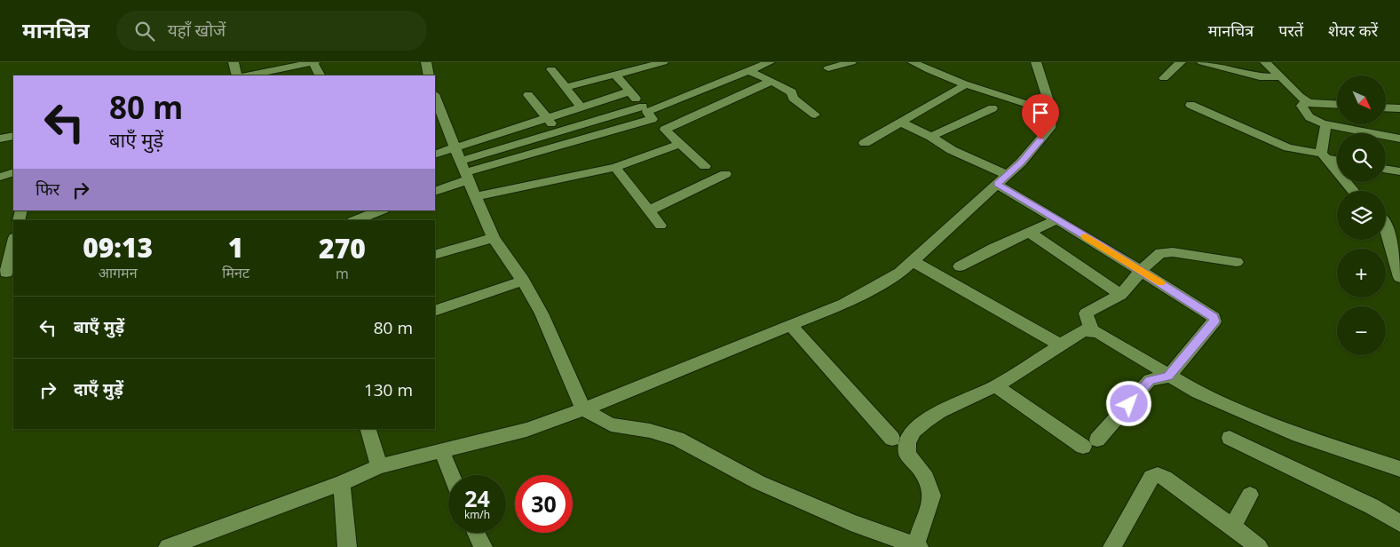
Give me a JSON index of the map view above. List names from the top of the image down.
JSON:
{
  "north": "bottom right",
  "page": {
    "header": "मानचित्र",
    "search": "यहाँ खोजें",
    "nav": ["मानचित्र", "परतें", "शेयर करें"],
    "map_buttons": ["+", "−"],
    "turn": ["80 m", "बाएँ मुड़ें"],
    "then": "फिर",
    "eta": [
      "09:13",
      "आगमन",
      "1",
      "मिनट",
      "270",
      "m"
    ],
    "list": [
      {
        "name": "बाएँ मुड़ें",
        "value": "80 m"
      },
      {
        "name": "दाएँ मुड़ें",
        "value": "130 m"
      }
    ],
    "speed": "24 km/h",
    "limit": "30"
  }
}
